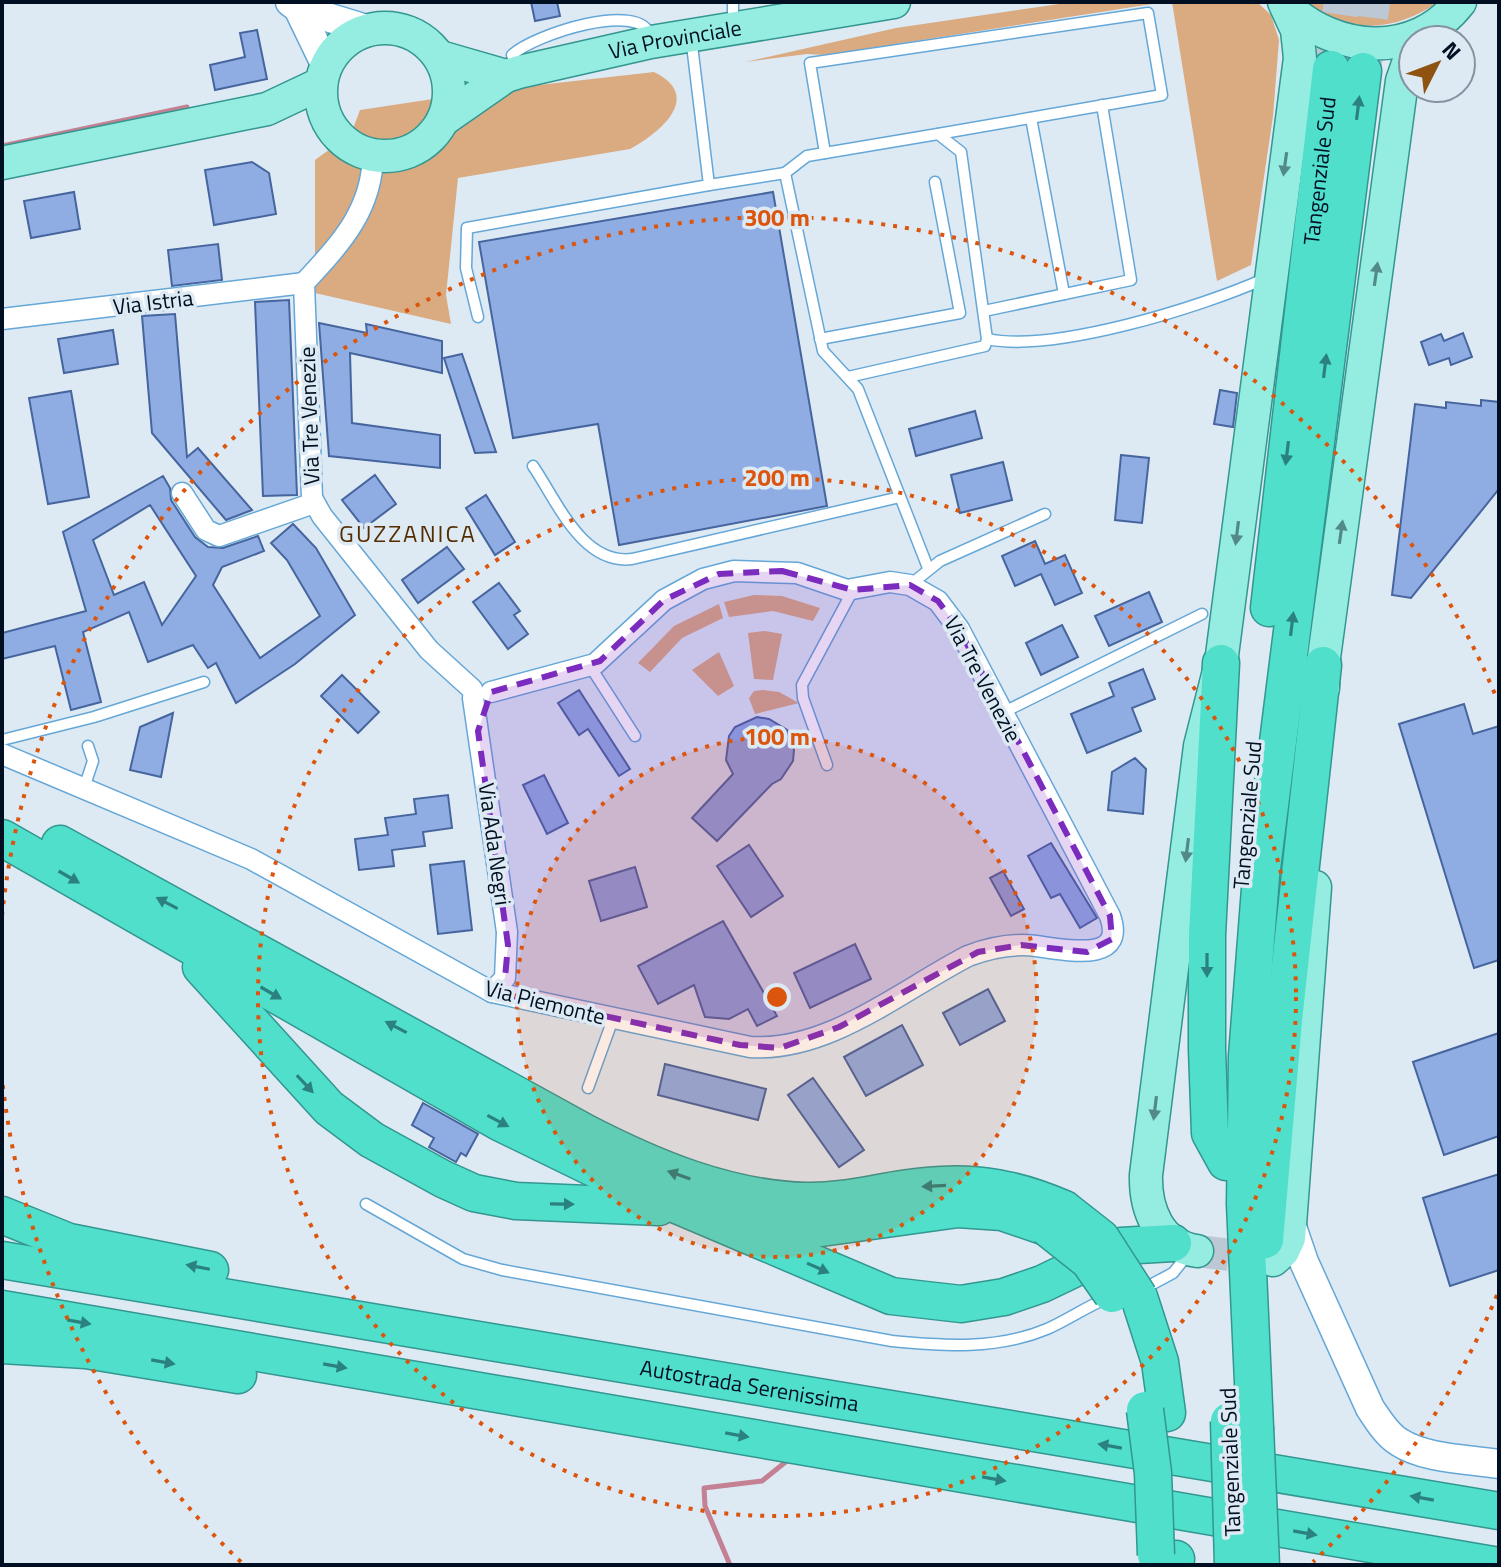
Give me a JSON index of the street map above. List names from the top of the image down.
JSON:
{
  "streets": {
    "highway": ["Tangenziale Sud", "Autostrada Serenissima"],
    "main road": ["Via Provinciale"],
    "street": [
      "Via Istria",
      "Via Tre Venezie",
      "Via Ada Negri",
      "Via Piemonte"
    ]
  },
  "crossings": [
    ["Via Istria", "Via Tre Venezie"],
    ["Via Tre Venezie", "Via Ada Negri"],
    ["Via Tre Venezie", "Via Piemonte"],
    ["Via Ada Negri", "Via Piemonte"]
  ],
  "districts": ["GUZZANICA"],
  "north": "top right",
  "rings": ["300 m", "200 m", "100 m"]
}
